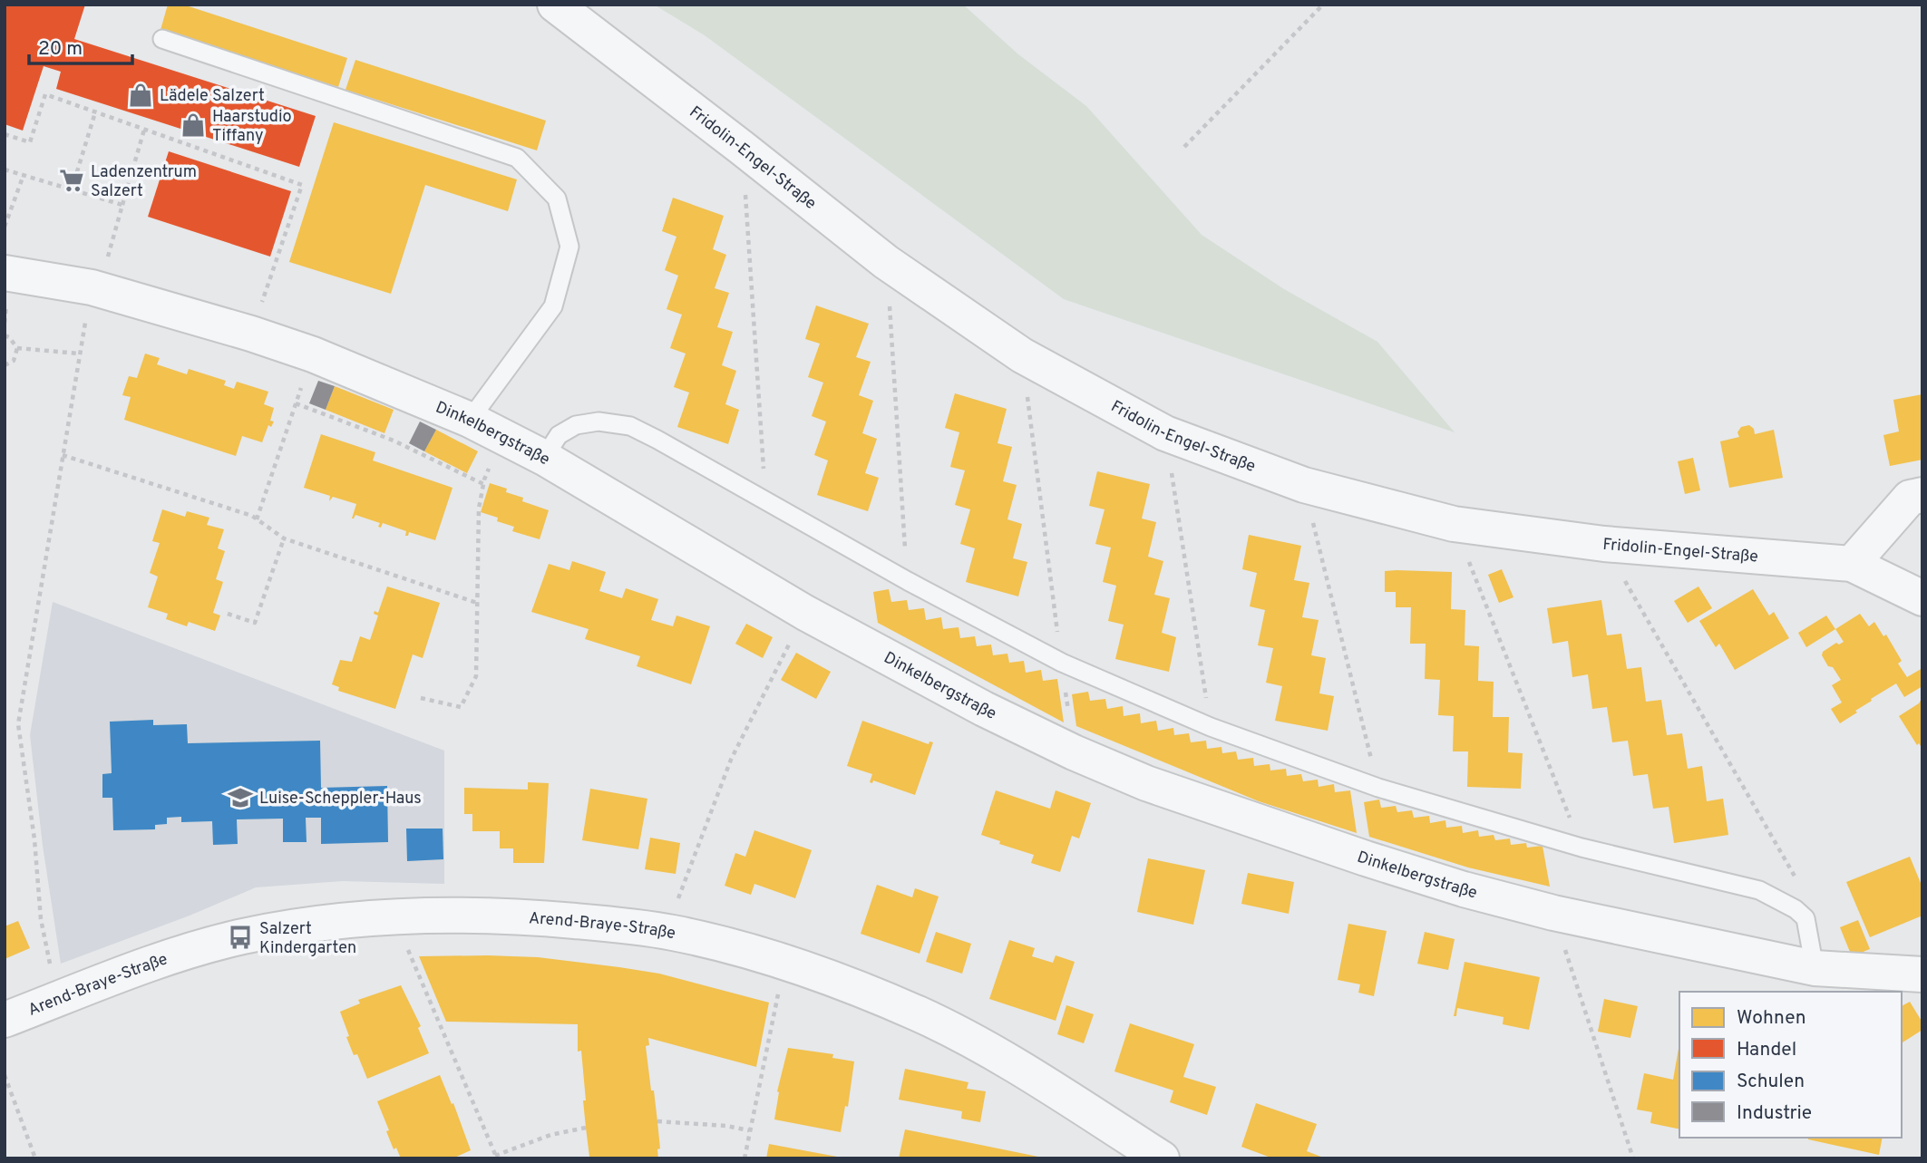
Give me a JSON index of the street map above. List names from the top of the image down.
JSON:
{
  "streets": {
    "street": ["Fridolin-Engel-Straße", "Dinkelbergstraße", "Arend-Braye-Straße"]
  },
  "places": {
    "shop": ["Lädele Salzert", "Haarstudio Tiffany"],
    "supermarket": ["Ladenzentrum Salzert"],
    "school or university": ["Luise‑Scheppler‑Haus"],
    "bus stop": ["Salzert Kindergarten"]
  },
  "legend": [
    "Wohnen",
    "Handel",
    "Schulen",
    "Industrie"
  ],
  "scale_bar": "20 m"
}
